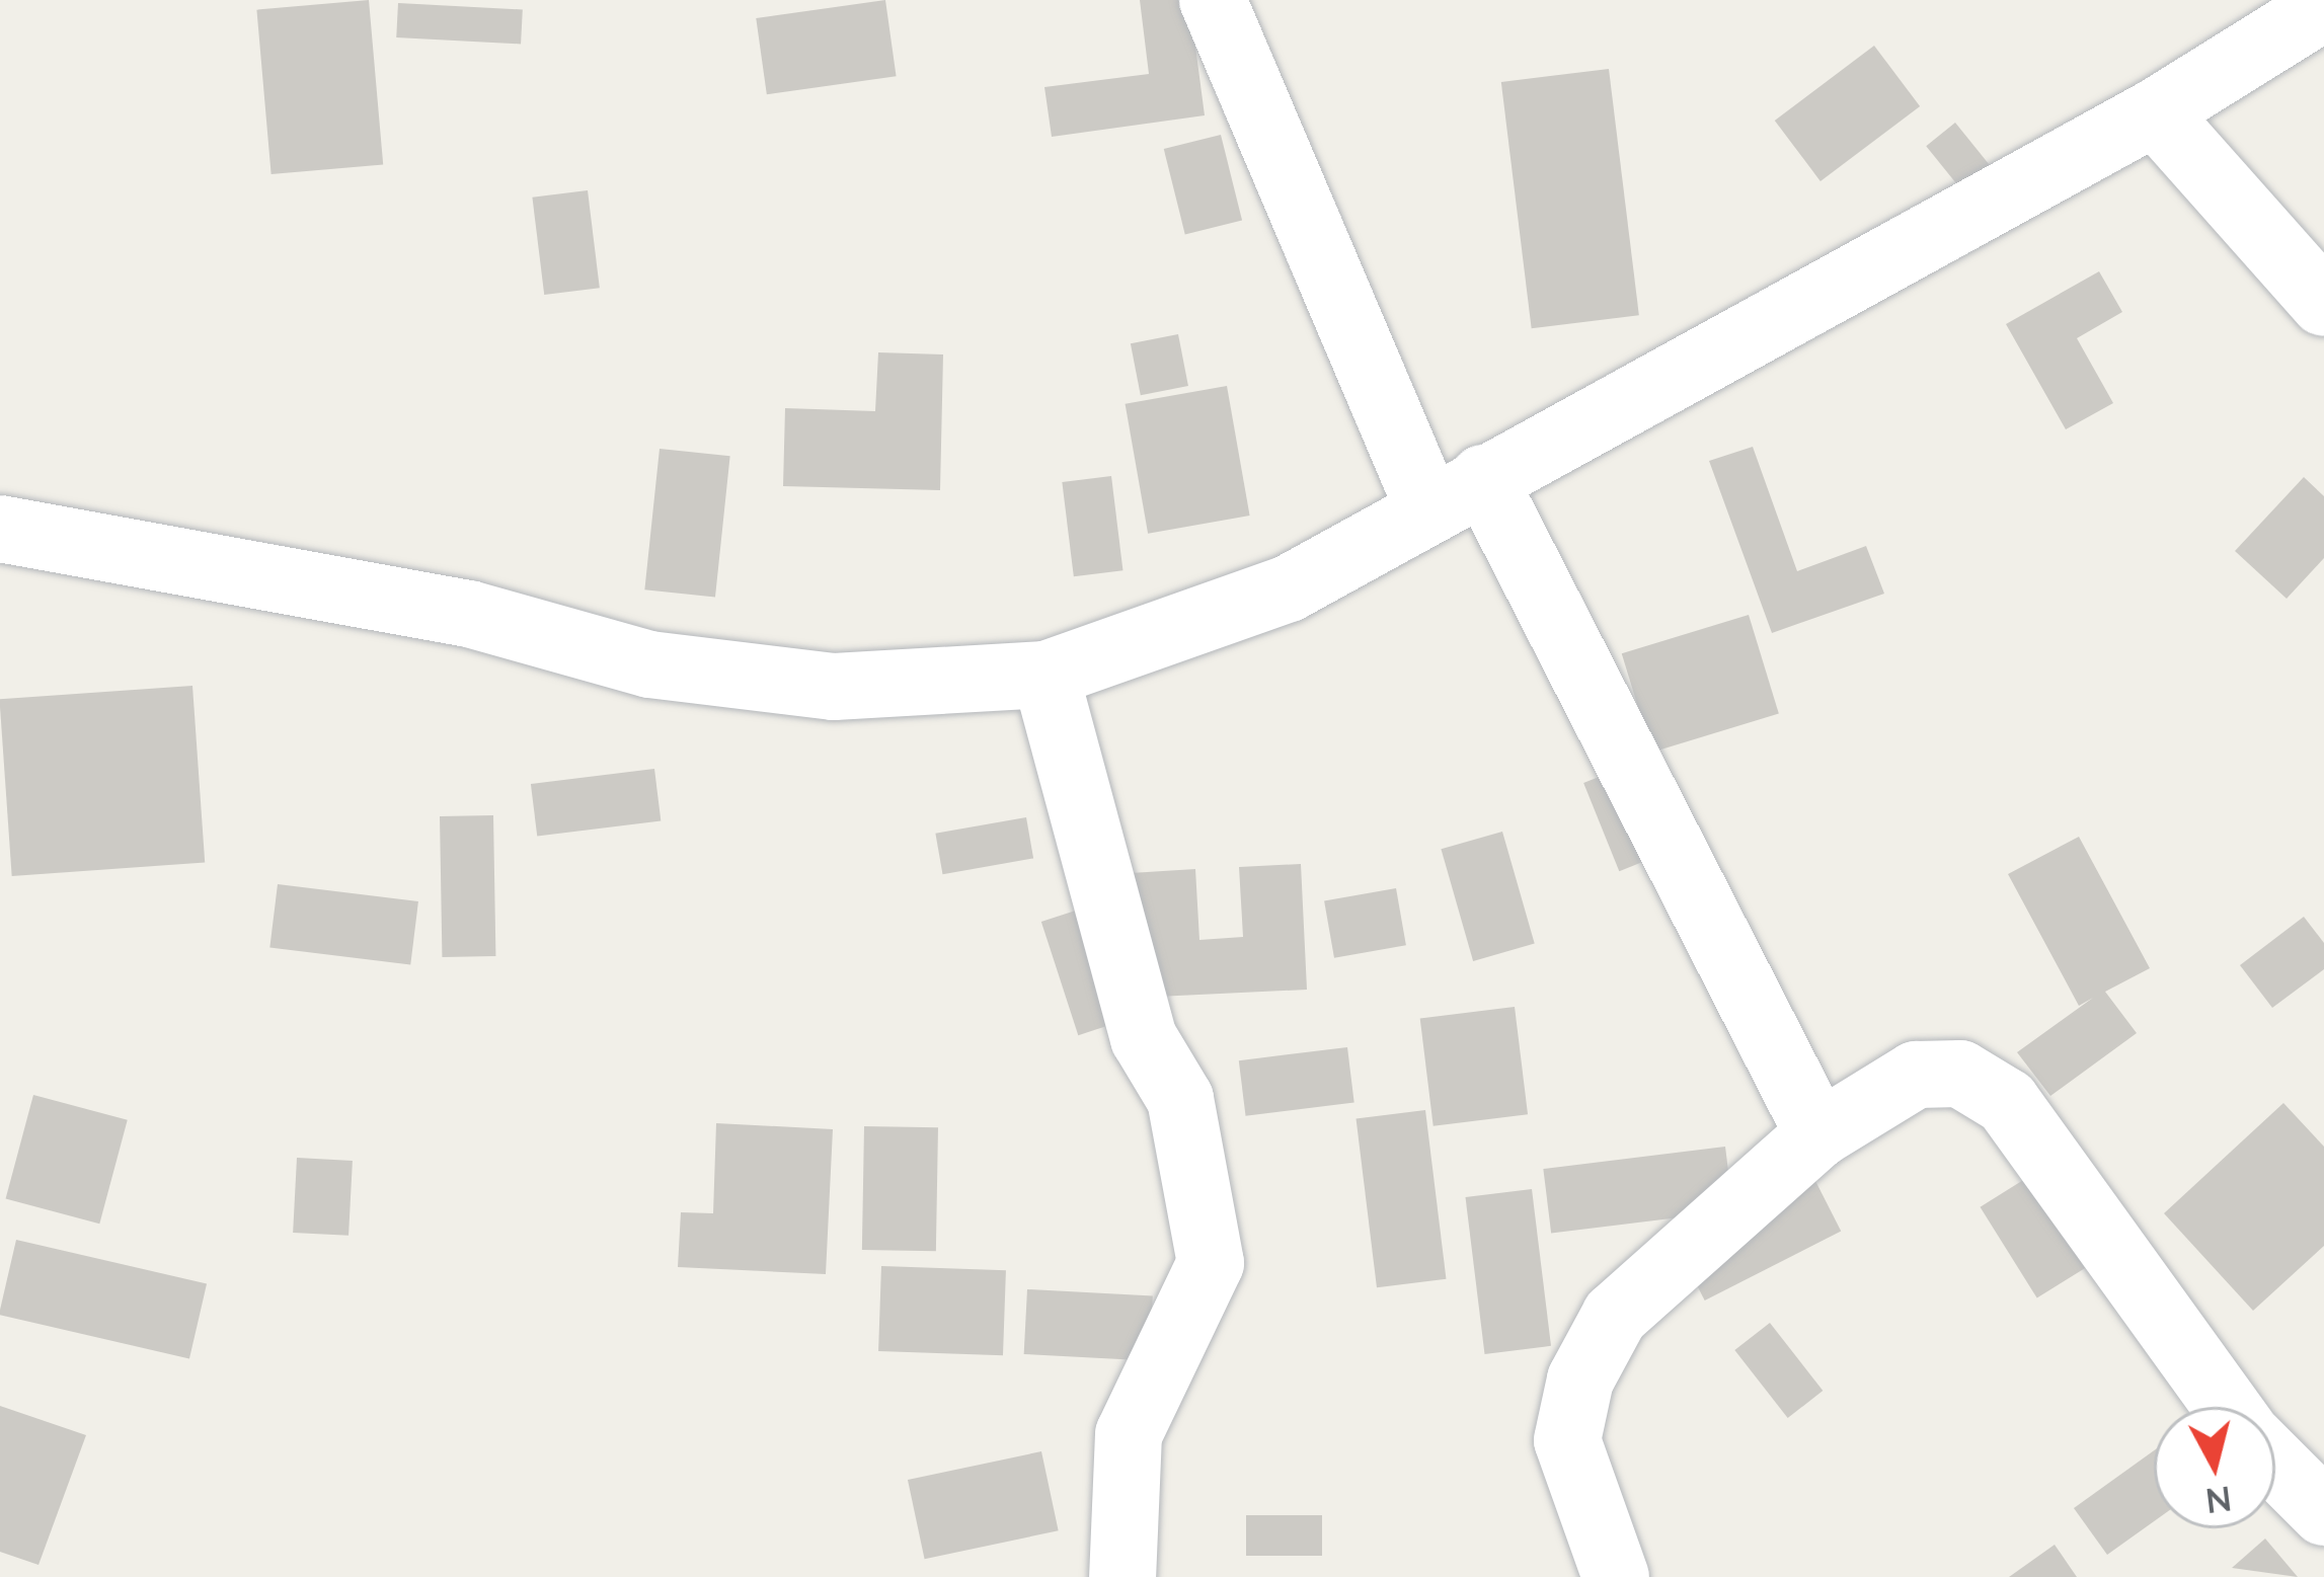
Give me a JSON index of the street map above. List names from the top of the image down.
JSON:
{
  "north": "bottom"
}
